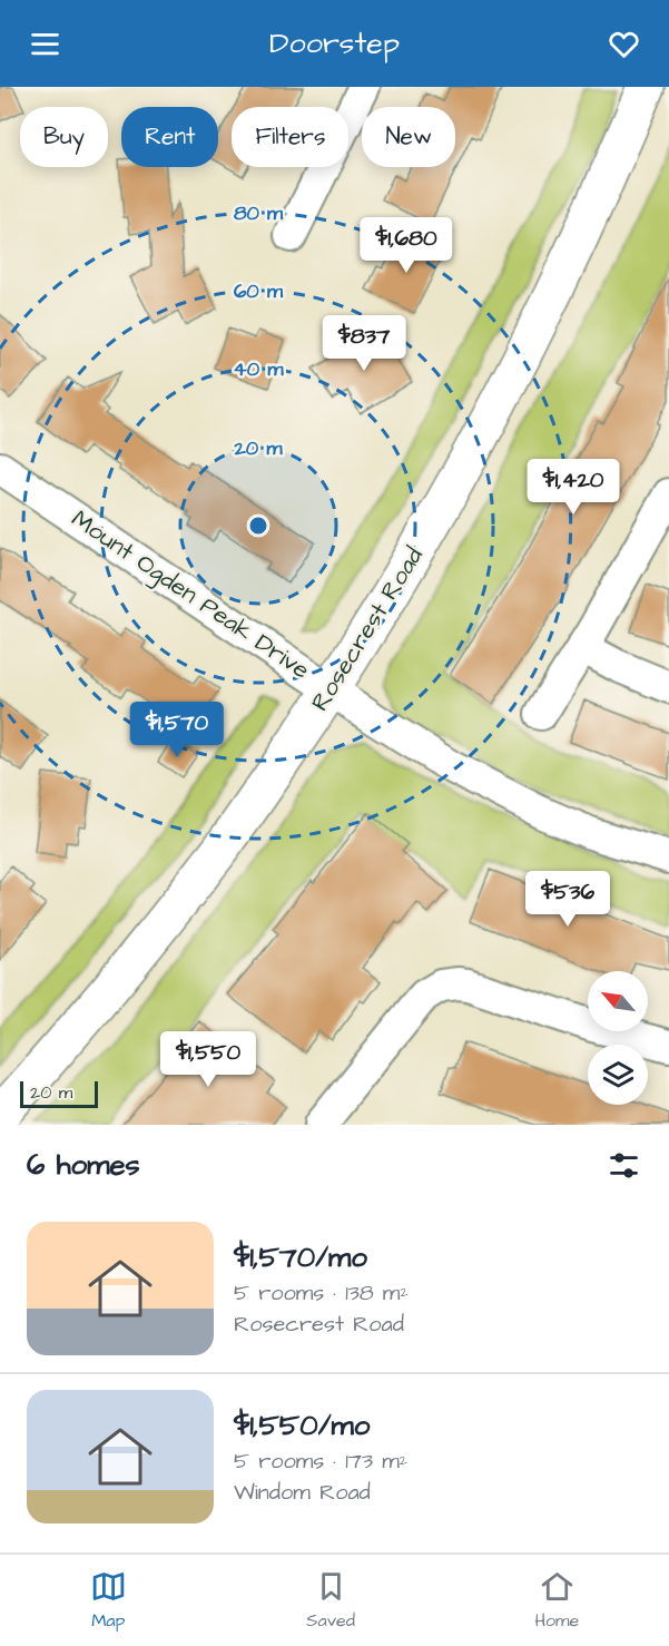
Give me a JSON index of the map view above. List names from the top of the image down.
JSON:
{
  "streets": {
    "main road": ["Rosecrest Road"],
    "street": ["Mount Ogden Peak Drive"]
  },
  "crossings": [
    ["Mount Ogden Peak Drive", "Rosecrest Road"]
  ],
  "scale_bar": "20 m",
  "north": "top left",
  "page": {
    "header": "Doorstep",
    "chip": [
      "Buy",
      "Rent",
      "Filters",
      "New"
    ],
    "price": [
      "$1,680",
      "$837",
      "$1,420",
      "$1,570",
      "$536",
      "$1,550"
    ],
    "scale": "20 m",
    "heading": "6 homes",
    "list": [
      {
        "name": "$1,570/mo",
        "note": "5 rooms · 138 m² · Rosecrest Road"
      },
      {
        "name": "$1,550/mo",
        "note": "5 rooms · 173 m² · Windom Road"
      }
    ],
    "tabs": ["Map", "Saved", "Home"]
  },
  "rings": [
    "80 m",
    "60 m",
    "40 m",
    "20 m"
  ]
}
